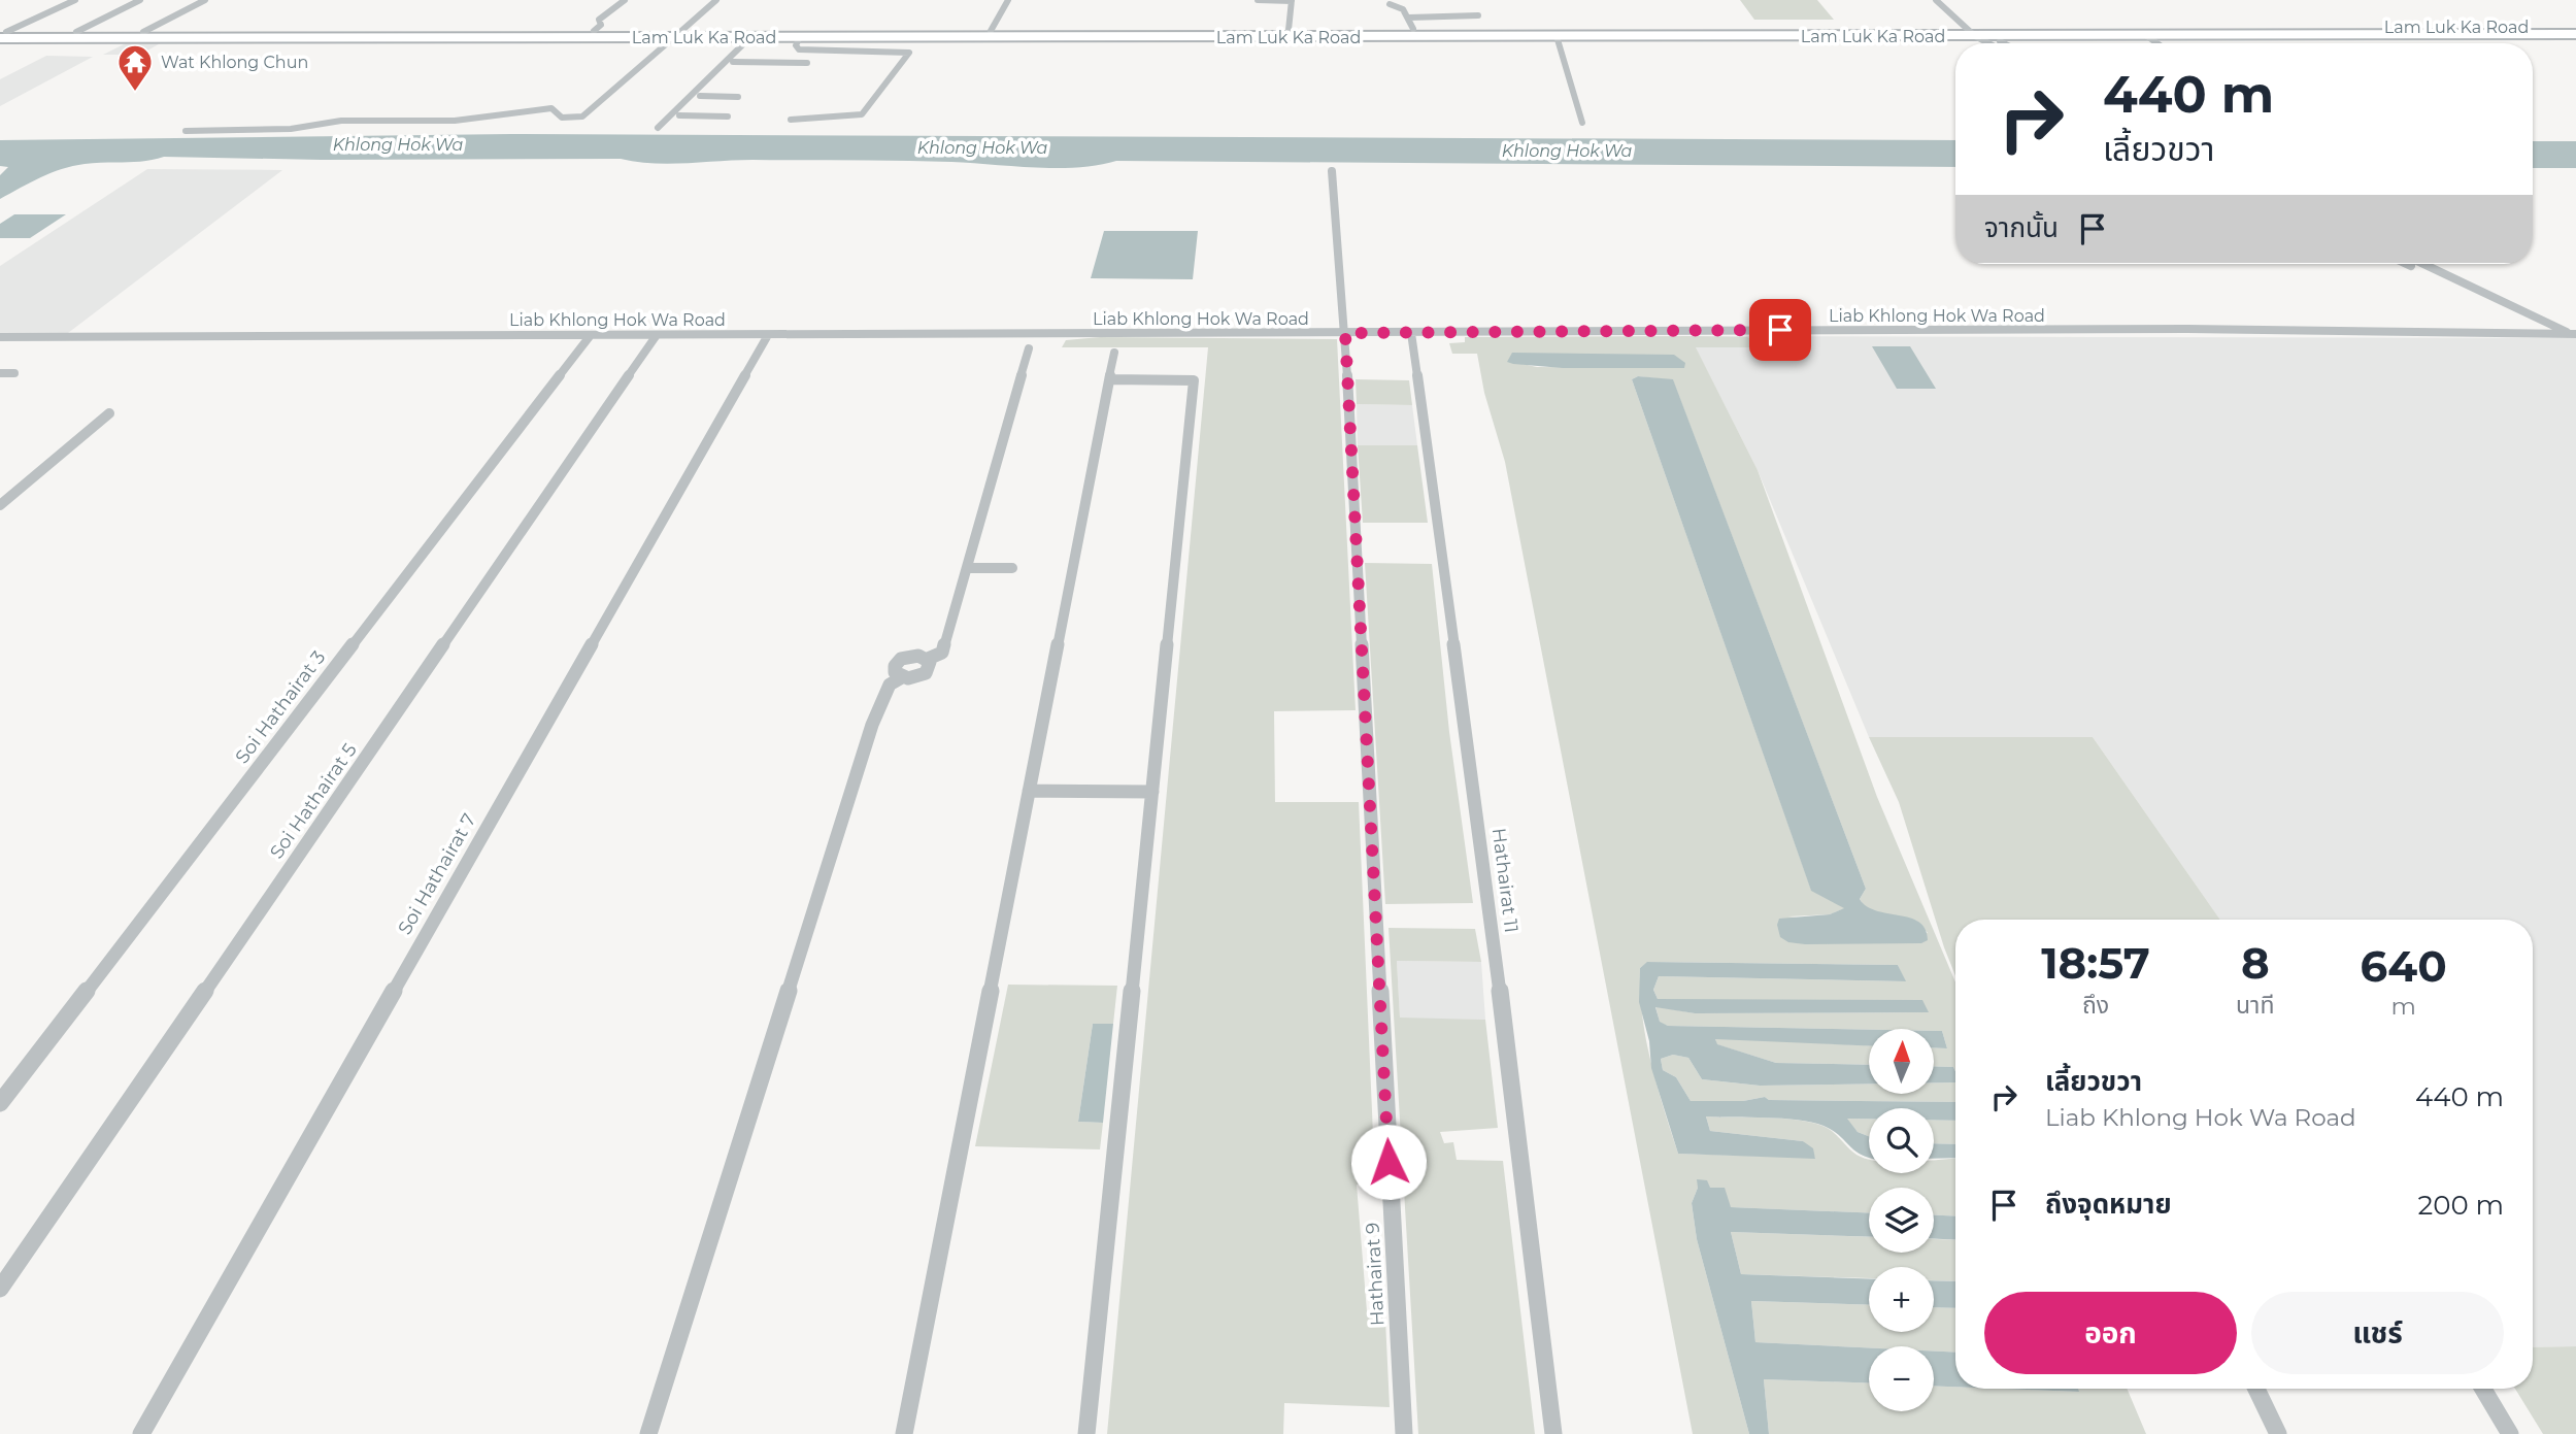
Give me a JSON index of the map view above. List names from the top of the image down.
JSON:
{
  "streets": {
    "main road": ["Lam Luk Ka Road"],
    "street": [
      "Liab Khlong Hok Wa Road",
      "Soi Hathairat 3",
      "Soi Hathairat 5",
      "Soi Hathairat 7",
      "Hathairat 11",
      "Hathairat 9"
    ]
  },
  "crossings": [
    ["Liab Khlong Hok Wa Road", "Soi Hathairat 3"],
    ["Liab Khlong Hok Wa Road", "Soi Hathairat 5"],
    ["Liab Khlong Hok Wa Road", "Soi Hathairat 7"],
    ["Liab Khlong Hok Wa Road", "Hathairat 11"],
    ["Liab Khlong Hok Wa Road", "Hathairat 9"]
  ],
  "water": ["Khlong Hok Wa"],
  "places": {
    "temple": ["Wat Khlong Chun"]
  },
  "north": "top",
  "page": {
    "turn": ["440 m", "เลี้ยวขวา"],
    "then": "จากนั้น",
    "eta": [
      "18:57",
      "ถึง",
      "8",
      "นาที",
      "640",
      "m"
    ],
    "map_buttons": ["+", "−"],
    "list": [
      {
        "name": "เลี้ยวขวา",
        "note": "Liab Khlong Hok Wa Road",
        "value": "440 m"
      },
      {
        "name": "ถึงจุดหมาย",
        "value": "200 m"
      }
    ],
    "buttons": ["ออก", "แชร์"]
  }
}
